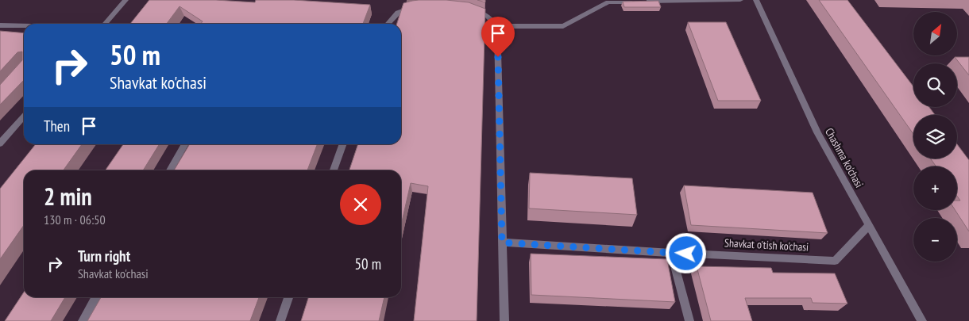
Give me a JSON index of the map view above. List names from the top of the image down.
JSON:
{
  "streets": {
    "street": ["Chashma ko'chasi", "Shavkat o'tish ko'chasi"]
  },
  "crossings": [
    ["Chashma ko'chasi", "Shavkat o'tish ko'chasi"]
  ],
  "north": "top right",
  "page": {
    "map_buttons": ["+", "−"],
    "turn": ["50 m", "Shavkat ko'chasi"],
    "then": "Then",
    "heading": ["2 min", "130 m · 06:50"],
    "list": [
      {
        "name": "Turn right",
        "note": "Shavkat ko'chasi",
        "value": "50 m"
      }
    ]
  }
}
